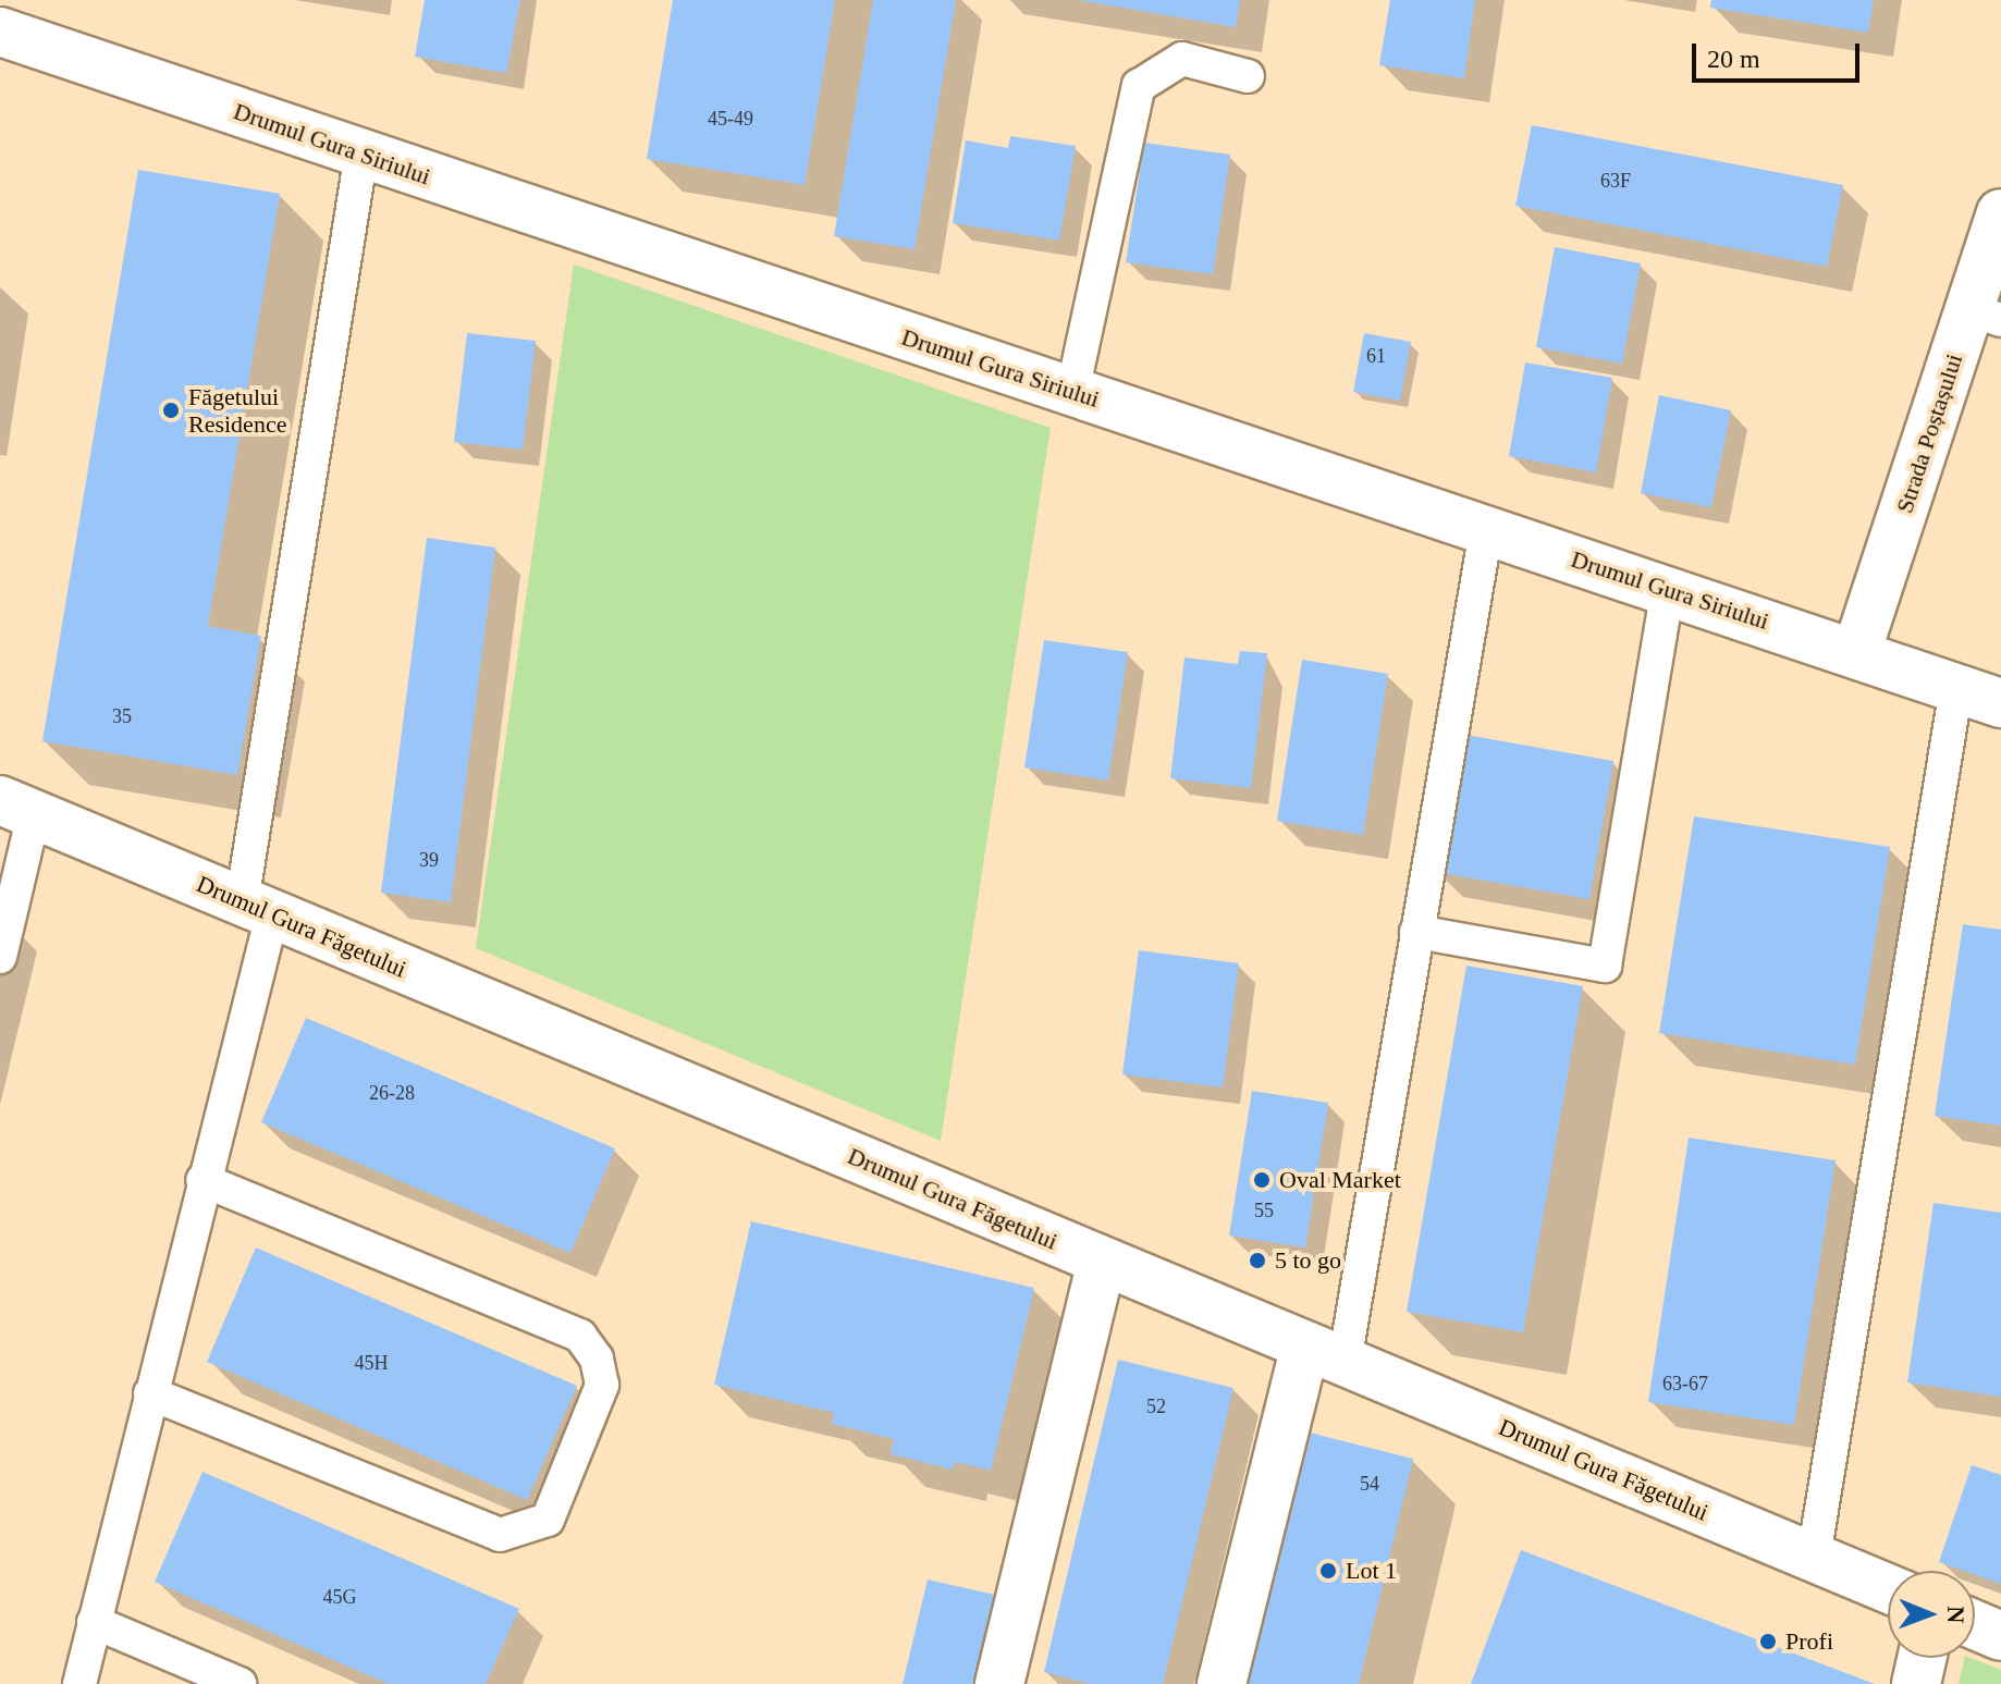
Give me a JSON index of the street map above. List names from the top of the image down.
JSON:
{
  "streets": {
    "street": ["Drumul Gura Siriului", "Strada Poștașului", "Drumul Gura Făgetului"]
  },
  "crossings": [
    ["Drumul Gura Siriului", "Strada Poștașului"]
  ],
  "places": [
    "Făgetului Residence",
    "Oval Market",
    "5 to go",
    "Lot 1",
    "Profi"
  ],
  "house_numbers": [
    "45-49",
    "63F",
    "61",
    "35",
    "39",
    "26-28",
    "55",
    "45H",
    "63-67",
    "52",
    "54",
    "45G"
  ],
  "scale_bar": "20 m",
  "north": "right"
}
